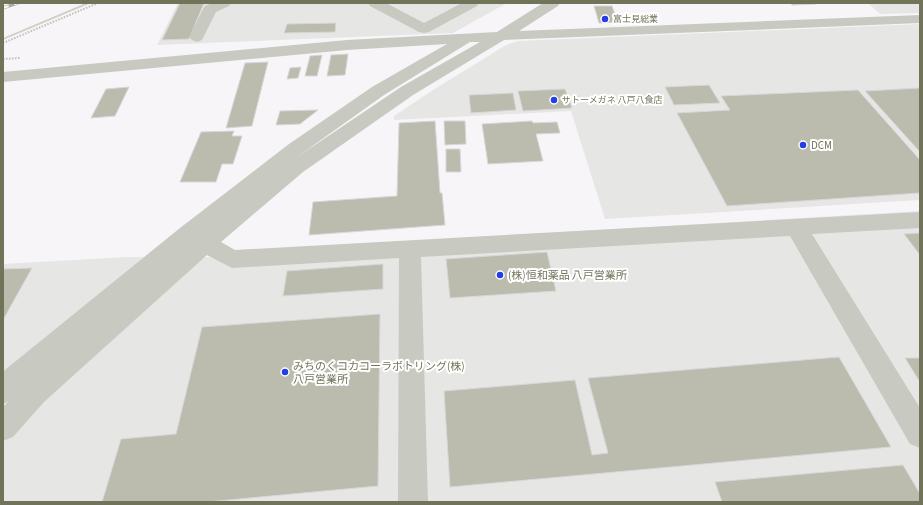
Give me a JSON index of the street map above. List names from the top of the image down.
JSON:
{
  "places": [
    "富士見総業",
    "サトーメガネ 八戸八食店",
    "DCM",
    "(株)恒和薬品 八戸営業所",
    "みちのくコカコーラボトリング(株) 八戸営業所"
  ]
}
